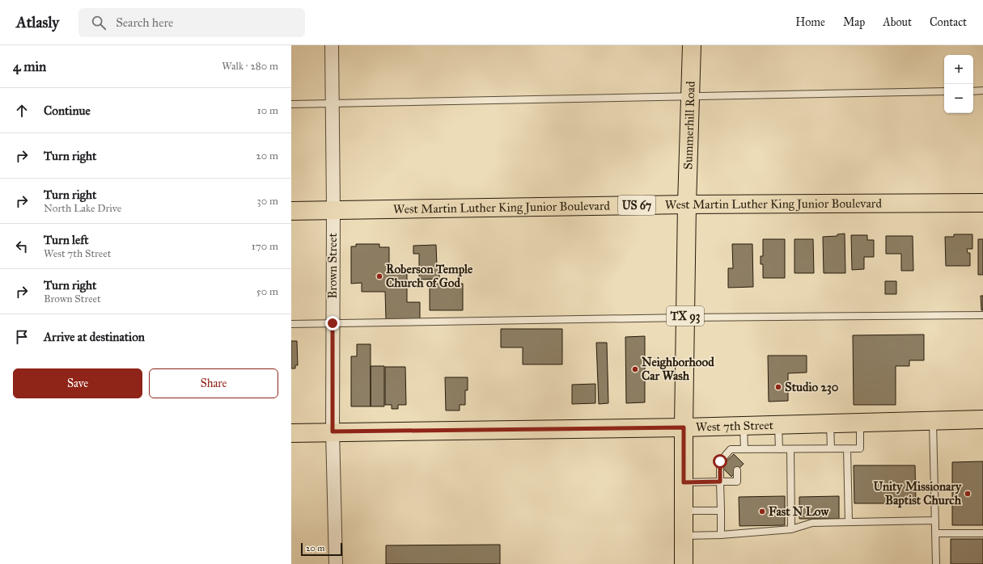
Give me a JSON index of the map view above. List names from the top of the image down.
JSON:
{
  "streets": {
    "main road": [
      "Summerhill Road",
      "West Martin Luther King Junior Boulevard",
      "US 67",
      "TX 93",
      "West 7th Street"
    ],
    "street": ["Brown Street"]
  },
  "crossings": [
    ["Summerhill Road", "West Martin Luther King Junior Boulevard"],
    ["Summerhill Road", "TX 93"],
    ["West Martin Luther King Junior Boulevard", "Brown Street"],
    ["West Martin Luther King Junior Boulevard", "TX 93"],
    ["Brown Street", "West 7th Street"],
    ["TX 93", "West 7th Street"]
  ],
  "places": [
    "Roberson Temple Church of God",
    "Neighborhood Car Wash",
    "Studio 230",
    "Unity Missionary Baptist Church",
    "Fast N Low"
  ],
  "scale_bar": "20 m",
  "page": {
    "header": "Atlasly",
    "search": "Search here",
    "nav": [
      "Home",
      "Map",
      "About",
      "Contact"
    ],
    "heading": ["4 min", "Walk · 280 m"],
    "map_buttons": ["+", "−"],
    "list": [
      ["Continue", "10 m"],
      ["Turn right", "20 m"],
      ["Turn right", "North Lake Drive", "30 m"],
      ["Turn left", "West 7th Street", "170 m"],
      ["Turn right", "Brown Street", "50 m"],
      "Arrive at destination"
    ],
    "buttons": ["Save", "Share"],
    "scale": "20 m"
  }
}
